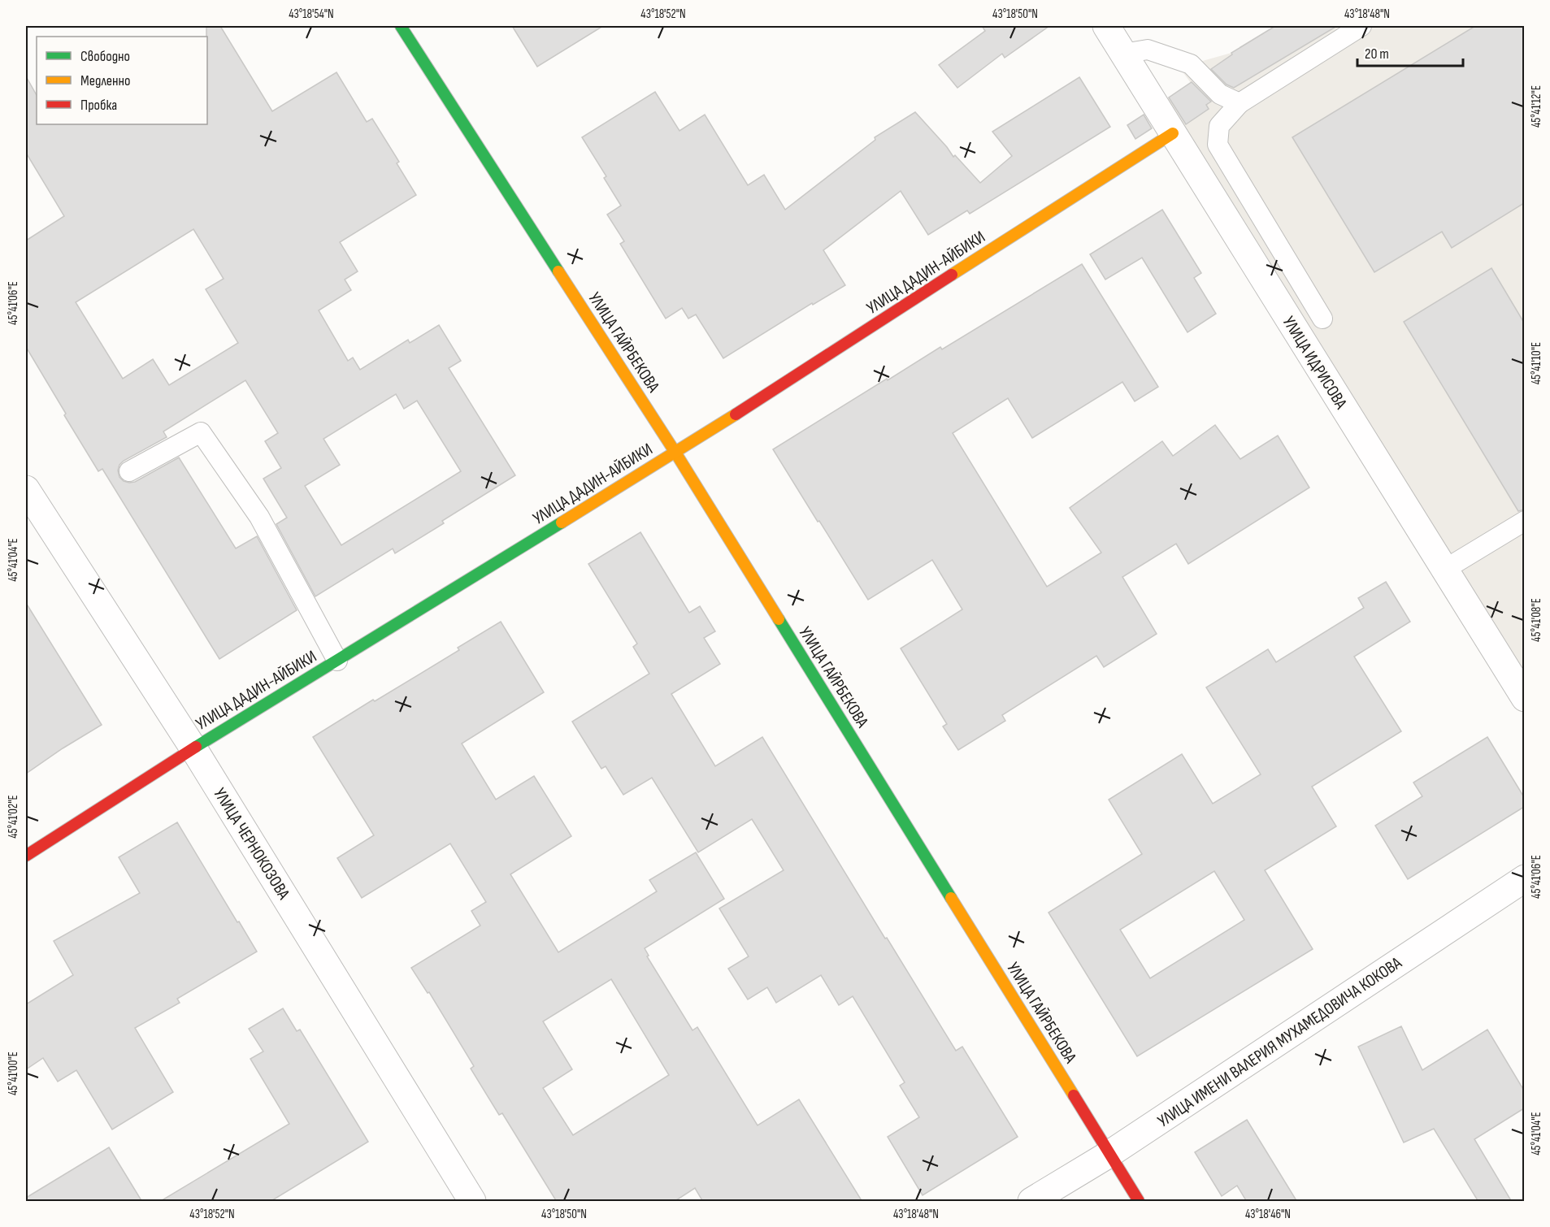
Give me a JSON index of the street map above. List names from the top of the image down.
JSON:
{
  "streets": {
    "main road": ["УЛИЦА ДАДИН-АЙБИКИ", "УЛИЦА ГАЙРБЕКОВА"],
    "street": ["УЛИЦА ИДРИСОВА", "УЛИЦА ЧЕРНОКОЗОВА", "УЛИЦА ИМЕНИ ВАЛЕРИЯ МУХАМЕДОВИЧА КОКОВА"]
  },
  "crossings": [
    ["УЛИЦА ДАДИН-АЙБИКИ", "УЛИЦА ГАЙРБЕКОВА"],
    ["УЛИЦА ДАДИН-АЙБИКИ", "УЛИЦА ИДРИСОВА"],
    ["УЛИЦА ДАДИН-АЙБИКИ", "УЛИЦА ЧЕРНОКОЗОВА"],
    ["УЛИЦА ГАЙРБЕКОВА", "УЛИЦА ИМЕНИ ВАЛЕРИЯ МУХАМЕДОВИЧА КОКОВА"]
  ],
  "legend": ["Свободно", "Медленно", "Пробка"],
  "scale_bar": "20 m",
  "coordinates": [
    "43°18'54\"N",
    "43°18'52\"N",
    "43°18'50\"N",
    "43°18'48\"N",
    "45°41'12\"E",
    "45°41'06\"E",
    "45°41'10\"E",
    "45°41'04\"E",
    "45°41'08\"E",
    "45°41'02\"E",
    "45°41'00\"E",
    "43°18'46\"N"
  ]
}
